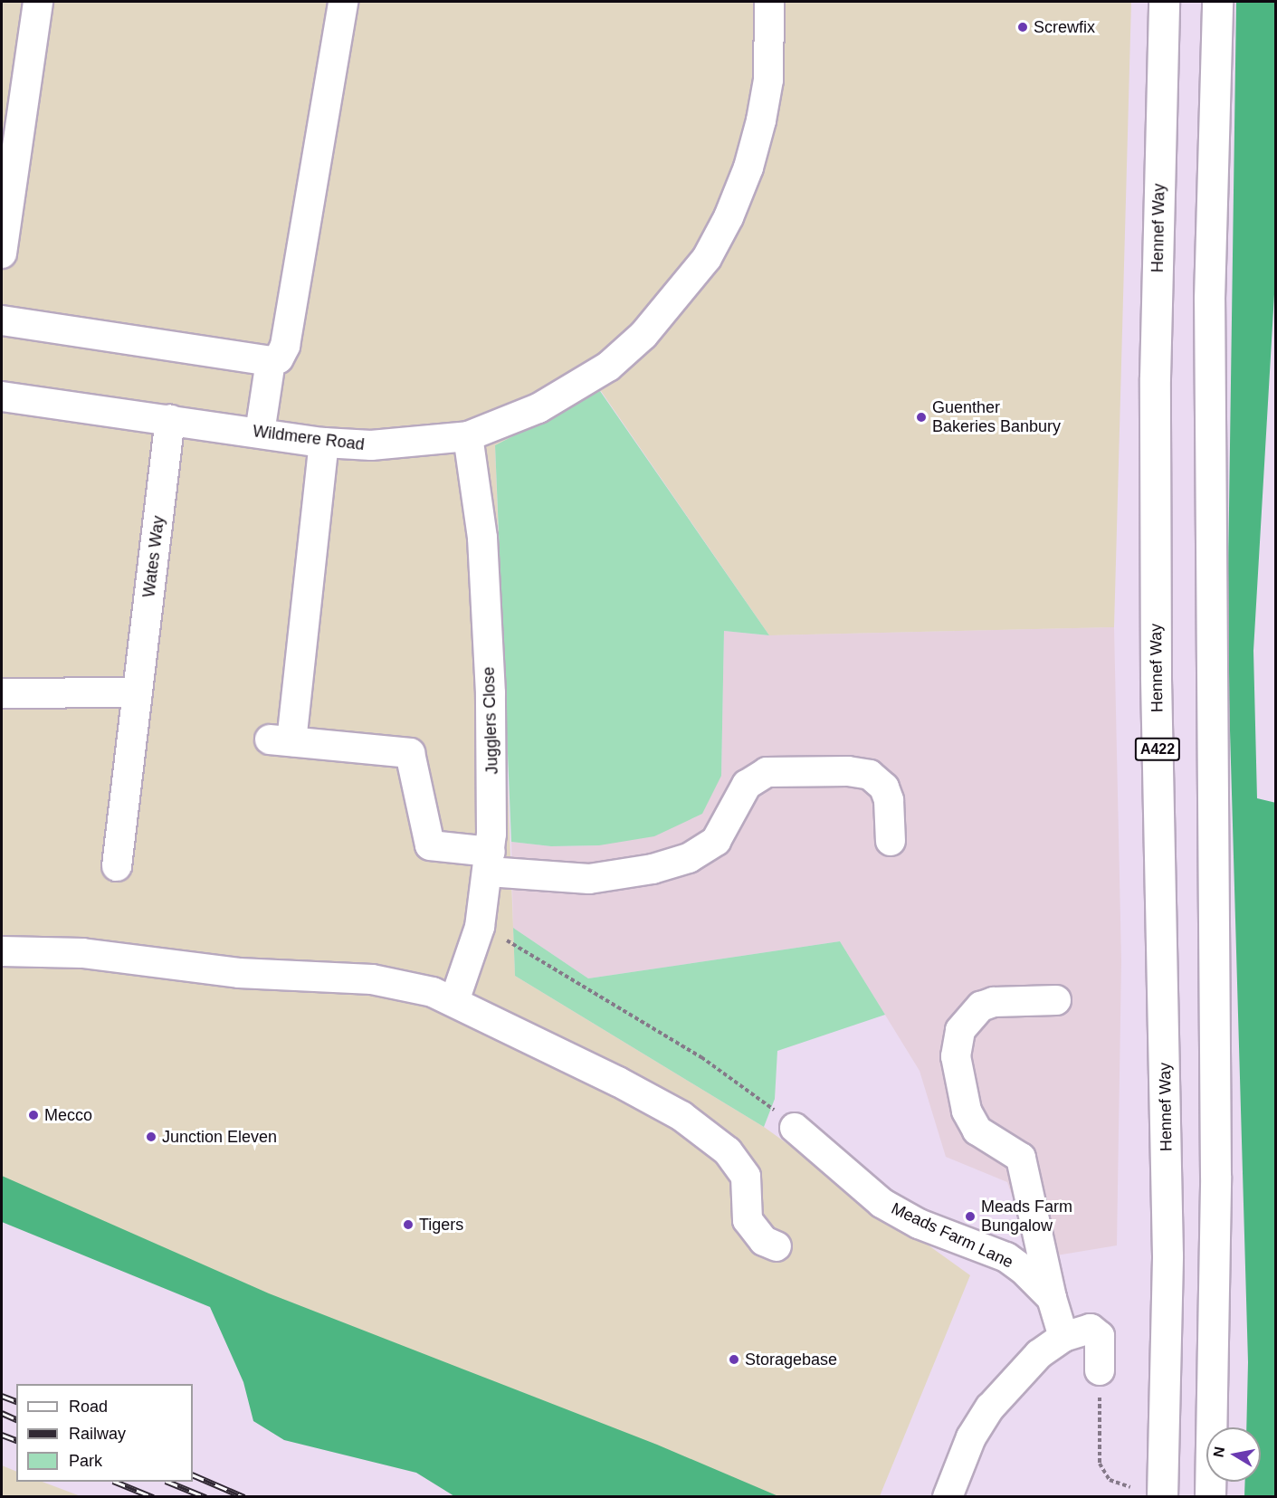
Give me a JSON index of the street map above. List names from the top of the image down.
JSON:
{
  "streets": {
    "highway": ["Hennef Way", "A422"],
    "street": [
      "Wildmere Road",
      "Wates Way",
      "Jugglers Close",
      "Meads Farm Lane"
    ]
  },
  "crossings": [
    ["Wildmere Road", "Wates Way"],
    ["Wildmere Road", "Jugglers Close"]
  ],
  "places": [
    "Screwfix",
    "Guenther Bakeries Banbury",
    "Mecco",
    "Junction Eleven",
    "Meads Farm Bungalow",
    "Tigers",
    "Storagebase"
  ],
  "legend": ["Road", "Railway", "Park"],
  "north": "left"
}
